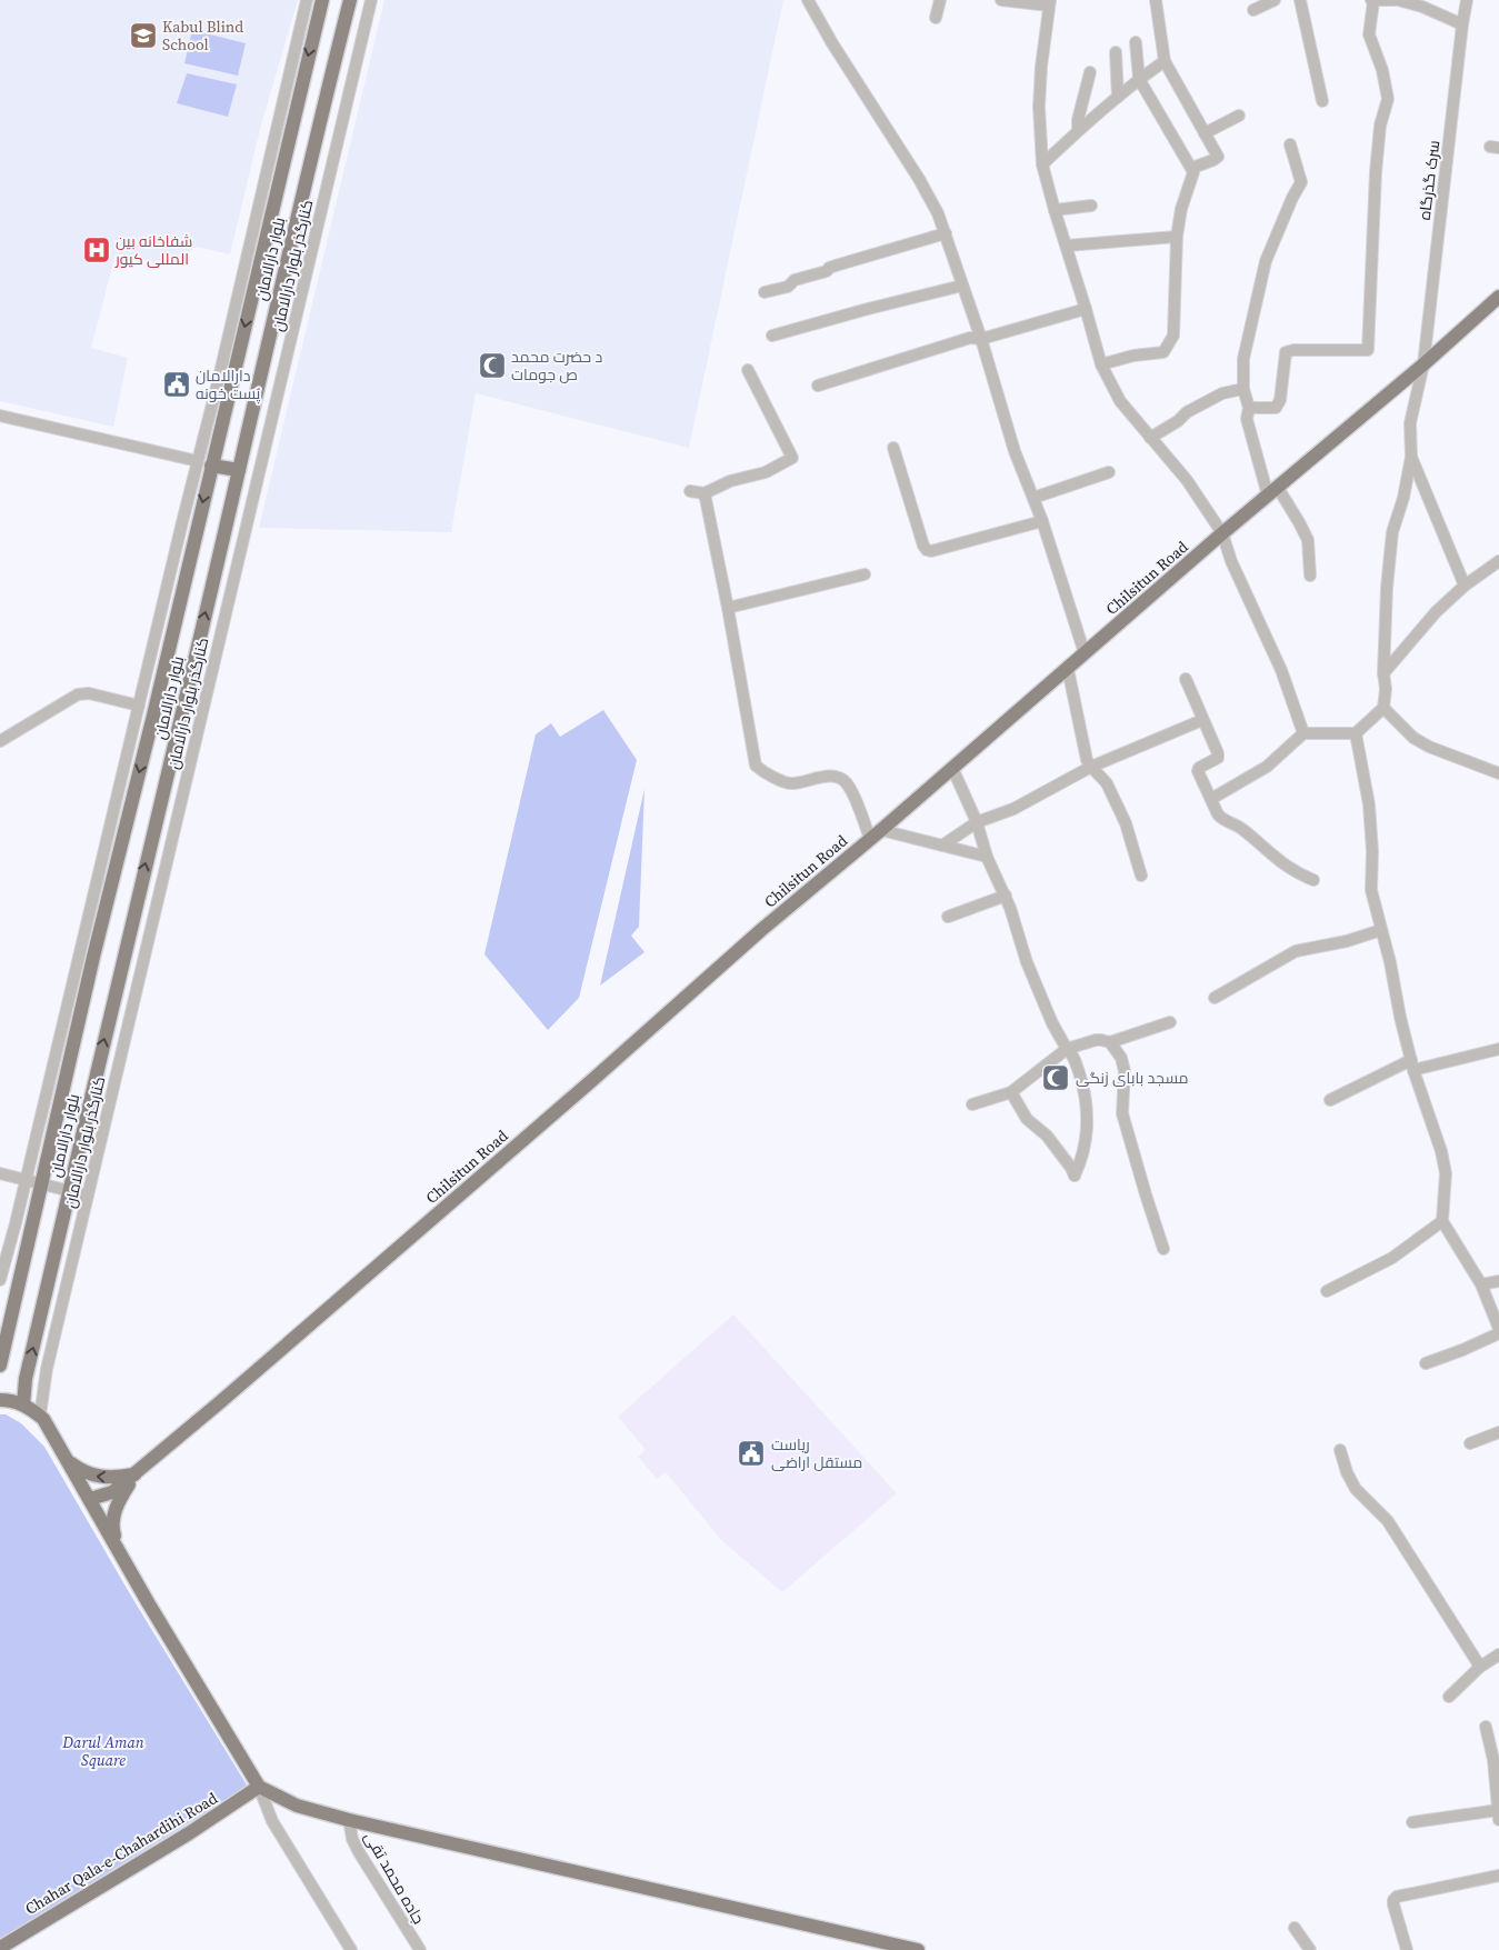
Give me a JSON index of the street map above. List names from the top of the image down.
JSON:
{
  "streets": {
    "main road": ["بلوار دارالامان", "Chilsitun Road", "Chahar Qala-e-Chahardihi Road"],
    "street": ["سرک گذرگاه", "کنارگذر بلوار دارالامان", "جاده محمد تقی"]
  },
  "crossings": [
    ["سرک گذرگاه", "Chilsitun Road"]
  ],
  "parks": ["Darul Aman Square"],
  "places": {
    "school or university": ["Kabul Blind School"],
    "hospital": ["شفاخانه بین المللی کیور"],
    "mosque": ["د حضرت محمد ص جومات", "مسجد بابای زنگی"],
    "public building": ["دارالامان پُست خونه", "ریاست مستقل اراضی"]
  }
}
